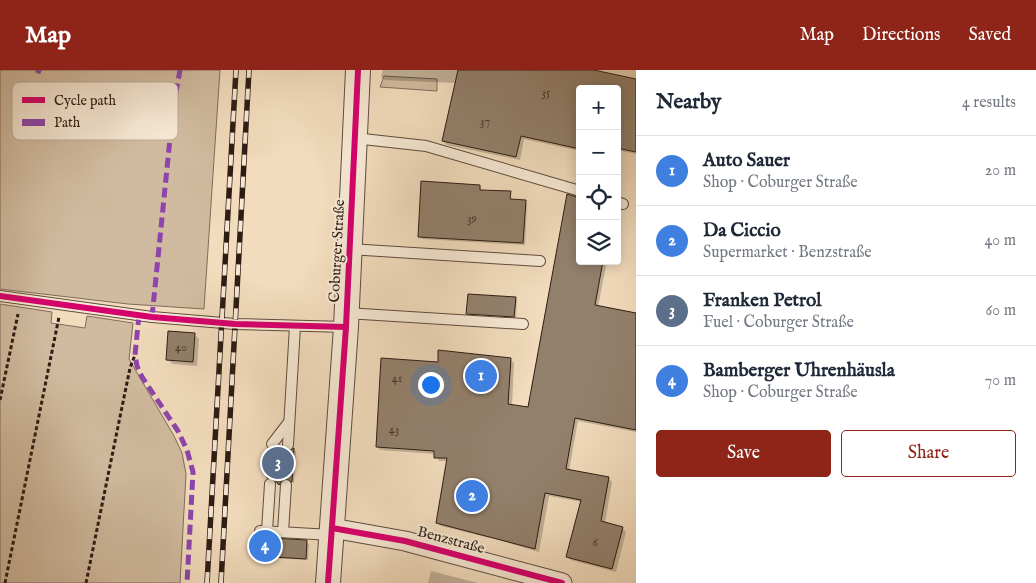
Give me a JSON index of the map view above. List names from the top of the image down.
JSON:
{
  "streets": {
    "street": ["Coburger Straße", "Benzstraße"]
  },
  "crossings": [
    ["Coburger Straße", "Benzstraße"]
  ],
  "house_numbers": [
    "35",
    "37",
    "39",
    "40",
    "41",
    "43",
    "6"
  ],
  "legend": ["Cycle path", "Path"],
  "page": {
    "header": "Map",
    "nav": ["Map", "Directions", "Saved"],
    "heading": ["Nearby", "4 results"],
    "map_buttons": ["+", "−"],
    "list": [
      {
        "mark": "1",
        "name": "Auto Sauer",
        "note": "Shop · Coburger Straße",
        "value": "20 m"
      },
      {
        "mark": "2",
        "name": "Da Ciccio",
        "note": "Supermarket · Benzstraße",
        "value": "40 m"
      },
      {
        "mark": "3",
        "name": "Franken Petrol",
        "note": "Fuel · Coburger Straße",
        "value": "60 m"
      },
      {
        "mark": "4",
        "name": "Bamberger Uhrenhäusla",
        "note": "Shop · Coburger Straße",
        "value": "70 m"
      }
    ],
    "pins": [
      "1",
      "3",
      "2",
      "4"
    ],
    "buttons": ["Save", "Share"]
  }
}
